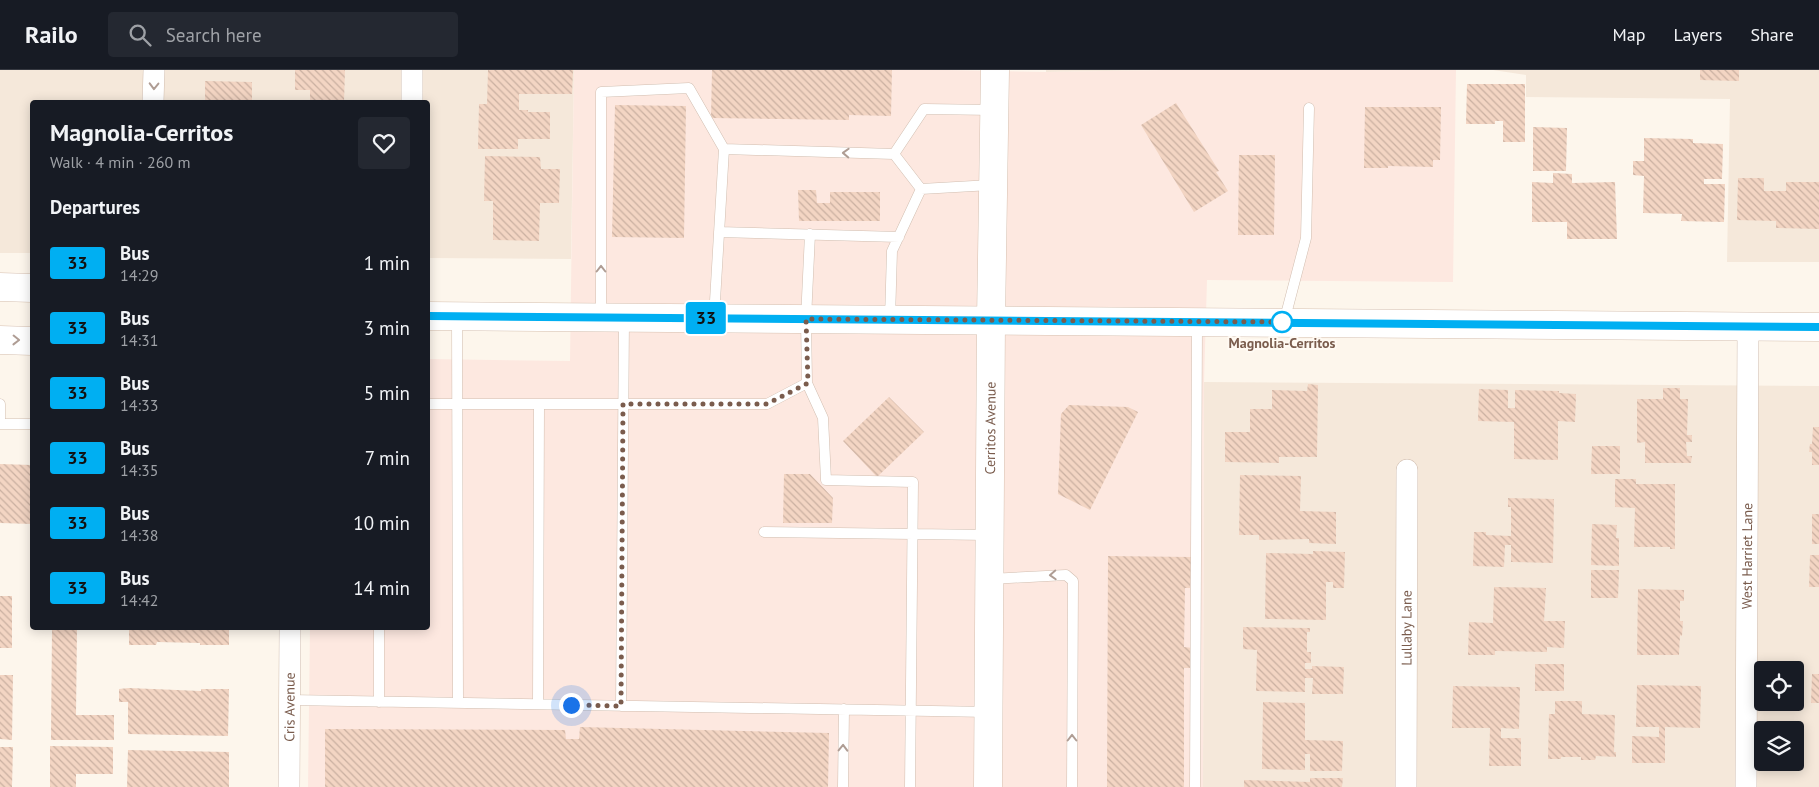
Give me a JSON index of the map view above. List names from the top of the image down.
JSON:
{
  "streets": {
    "main road": ["Cerritos Avenue"],
    "street": ["West Harriet Lane", "Lullaby Lane", "Cris Avenue"]
  },
  "places": ["Magnolia-Cerritos"],
  "lines": ["bus line 33"],
  "page": {
    "header": "Railo",
    "search": "Search here",
    "nav": ["Map", "Layers", "Share"],
    "on_map": "33",
    "heading": [
      ["Magnolia-Cerritos", "Walk · 4 min · 260 m"],
      "Departures"
    ],
    "list": [
      {
        "mark": "33",
        "name": "Bus",
        "note": "14:29",
        "value": "1 min"
      },
      {
        "mark": "33",
        "name": "Bus",
        "note": "14:31",
        "value": "3 min"
      },
      {
        "mark": "33",
        "name": "Bus",
        "note": "14:33",
        "value": "5 min"
      },
      {
        "mark": "33",
        "name": "Bus",
        "note": "14:35",
        "value": "7 min"
      },
      {
        "mark": "33",
        "name": "Bus",
        "note": "14:38",
        "value": "10 min"
      },
      {
        "mark": "33",
        "name": "Bus",
        "note": "14:42",
        "value": "14 min"
      }
    ]
  }
}
